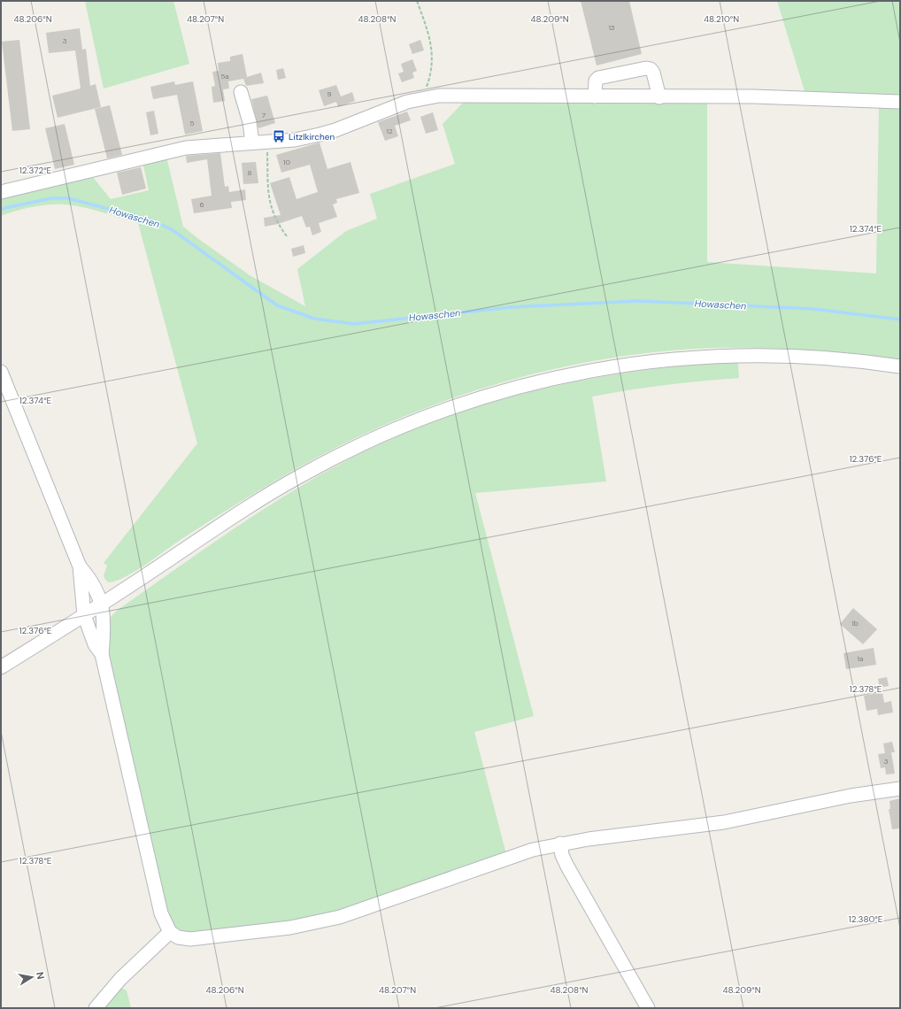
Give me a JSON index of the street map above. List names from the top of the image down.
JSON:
{
  "water": ["Howaschen"],
  "places": {
    "bus stop": ["Litzlkirchen"]
  },
  "house_numbers": [
    "13",
    "3",
    "5a",
    "9",
    "7",
    "5",
    "12",
    "10",
    "8",
    "6",
    "1b",
    "1a",
    "3"
  ],
  "north": "right",
  "coordinates": [
    "48.206°N",
    "48.207°N",
    "48.208°N",
    "48.209°N",
    "48.210°N",
    "12.372°E",
    "12.374°E",
    "12.376°E",
    "12.378°E",
    "12.380°E"
  ]
}
